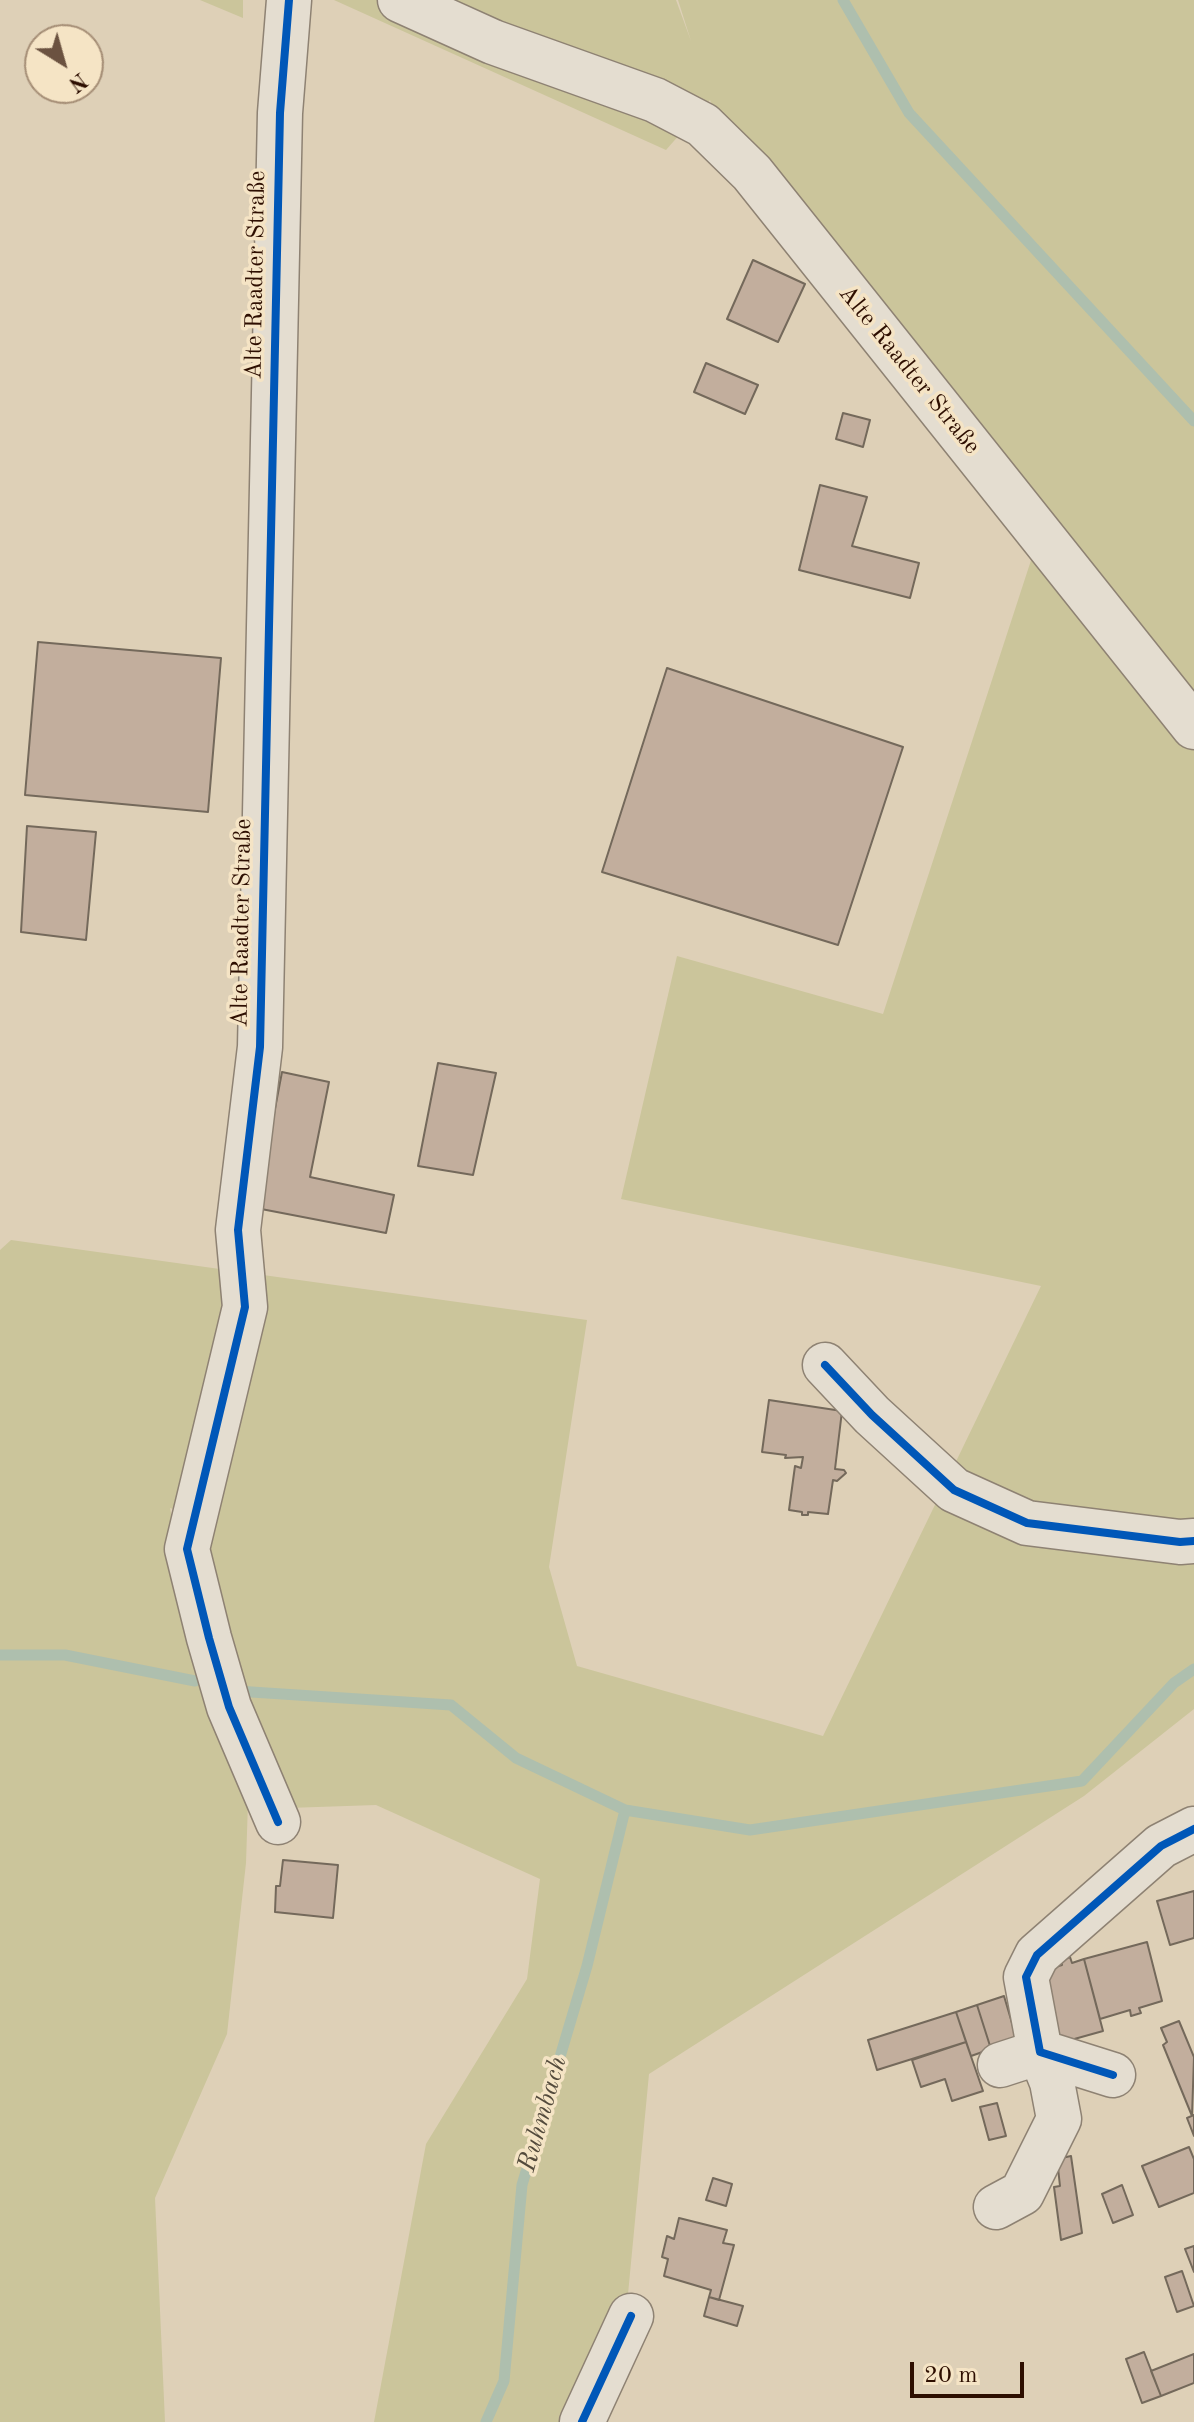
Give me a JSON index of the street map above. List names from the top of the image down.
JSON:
{
  "streets": {
    "street": ["Alte Raadter Straße"]
  },
  "water": ["Ruhmbach"],
  "scale_bar": "20 m",
  "north": "bottom right"
}
